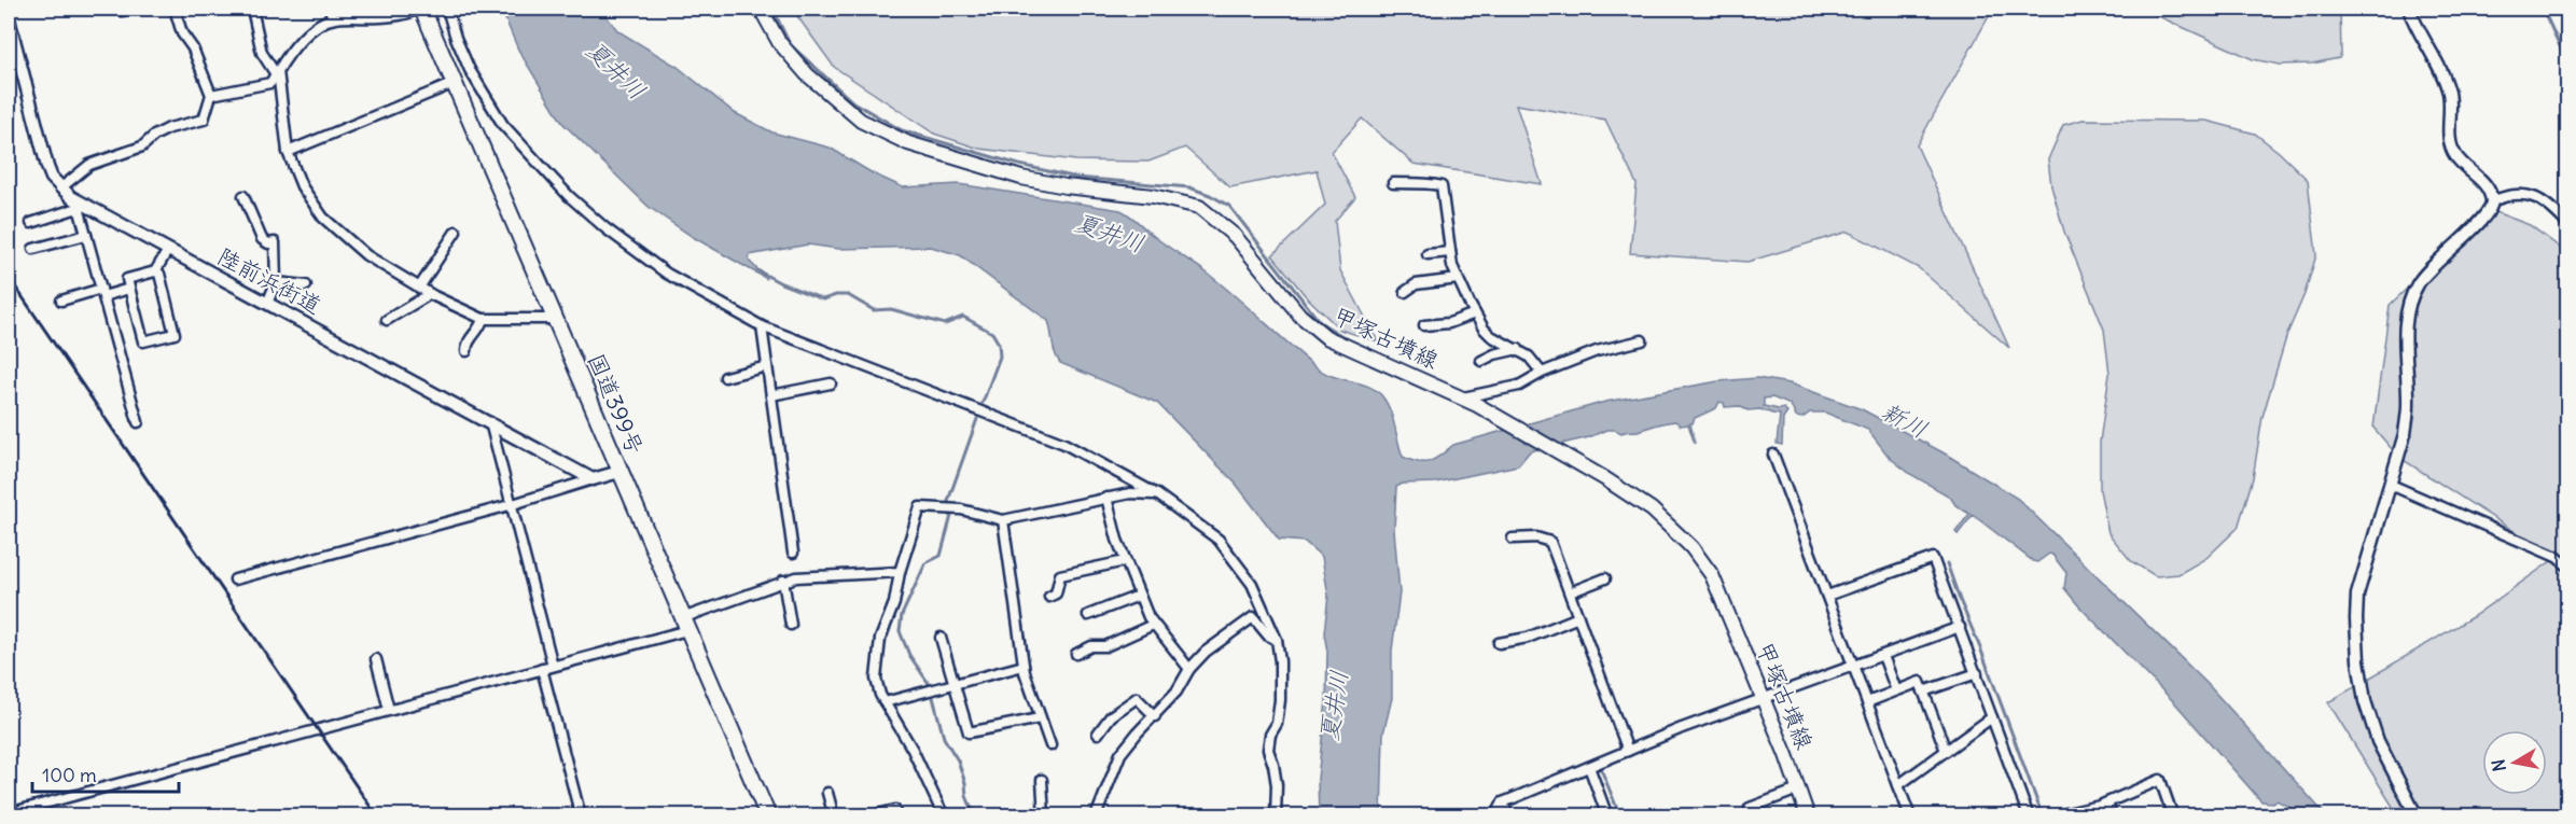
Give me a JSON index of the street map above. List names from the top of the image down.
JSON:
{
  "streets": {
    "highway": ["国道399号"],
    "main road": ["甲塚古墳線"],
    "street": ["陸前浜街道"]
  },
  "water": ["夏井川", "新川"],
  "scale_bar": "100 m",
  "north": "left"
}
